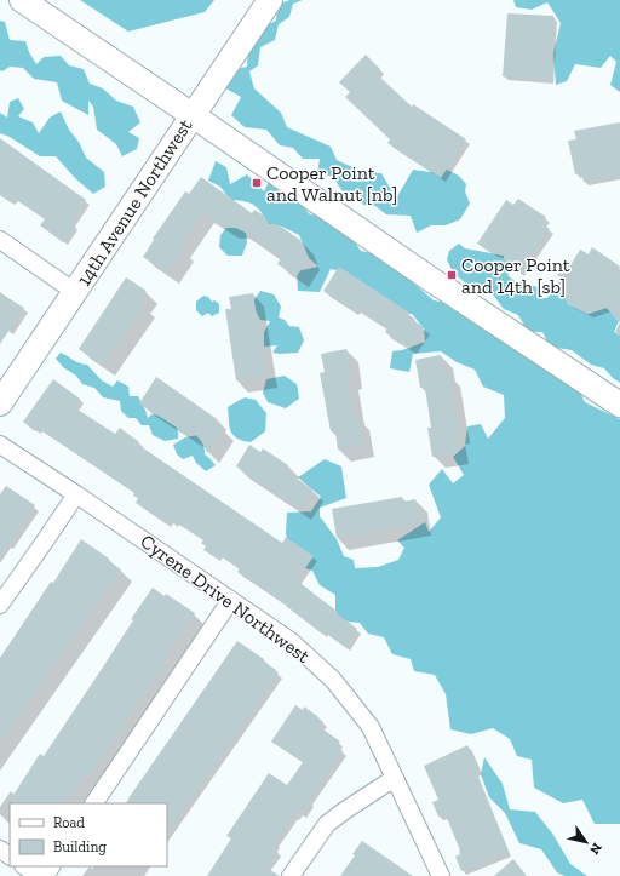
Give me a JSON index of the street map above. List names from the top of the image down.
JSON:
{
  "streets": {
    "main road": ["14th Avenue Northwest"],
    "street": ["Cyrene Drive Northwest"]
  },
  "places": {
    "transit": ["Cooper Point and Walnut [nb]", "Cooper Point and 14th [sb]"]
  },
  "legend": ["Road", "Building"],
  "north": "bottom right"
}
